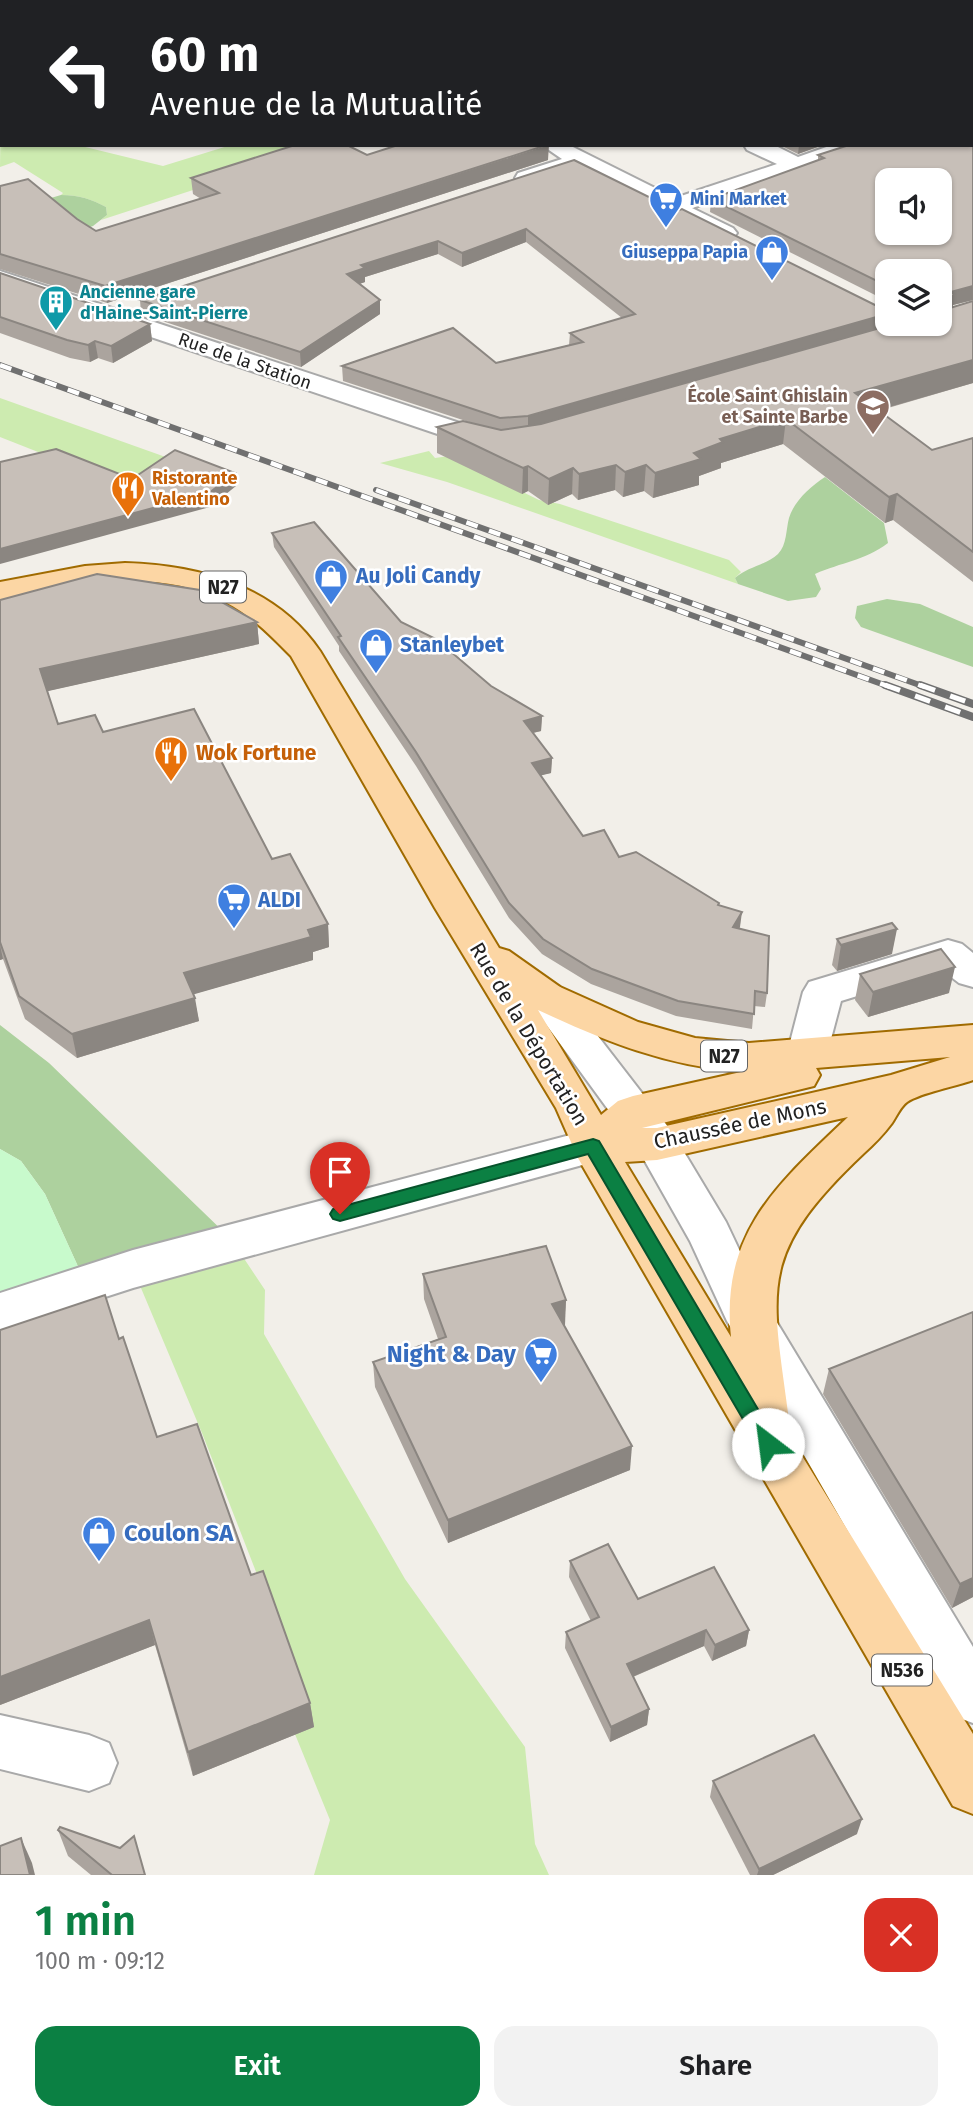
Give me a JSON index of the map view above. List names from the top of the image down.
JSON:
{
  "streets": {
    "main road": [
      "N27",
      "Rue de la Déportation",
      "Chaussée de Mons",
      "N536"
    ],
    "street": ["Rue de la Station"]
  },
  "crossings": [
    ["Rue de la Déportation", "Chaussée de Mons"]
  ],
  "places": {
    "supermarket": ["Mini Market", "ALDI", "Night & Day"],
    "shop": [
      "Giuseppa Papia",
      "Au Joli Candy",
      "Stanleybet",
      "Coulon SA"
    ],
    "building": ["Ancienne gare d'Haine-Saint-Pierre"],
    "school or university": ["École Saint Ghislain et Sainte Barbe"],
    "restaurant": ["Ristorante Valentino", "Wok Fortune"]
  },
  "page": {
    "turn": ["60 m", "Avenue de la Mutualité"],
    "heading": ["1 min", "100 m · 09:12"],
    "buttons": ["Exit", "Share"]
  }
}
